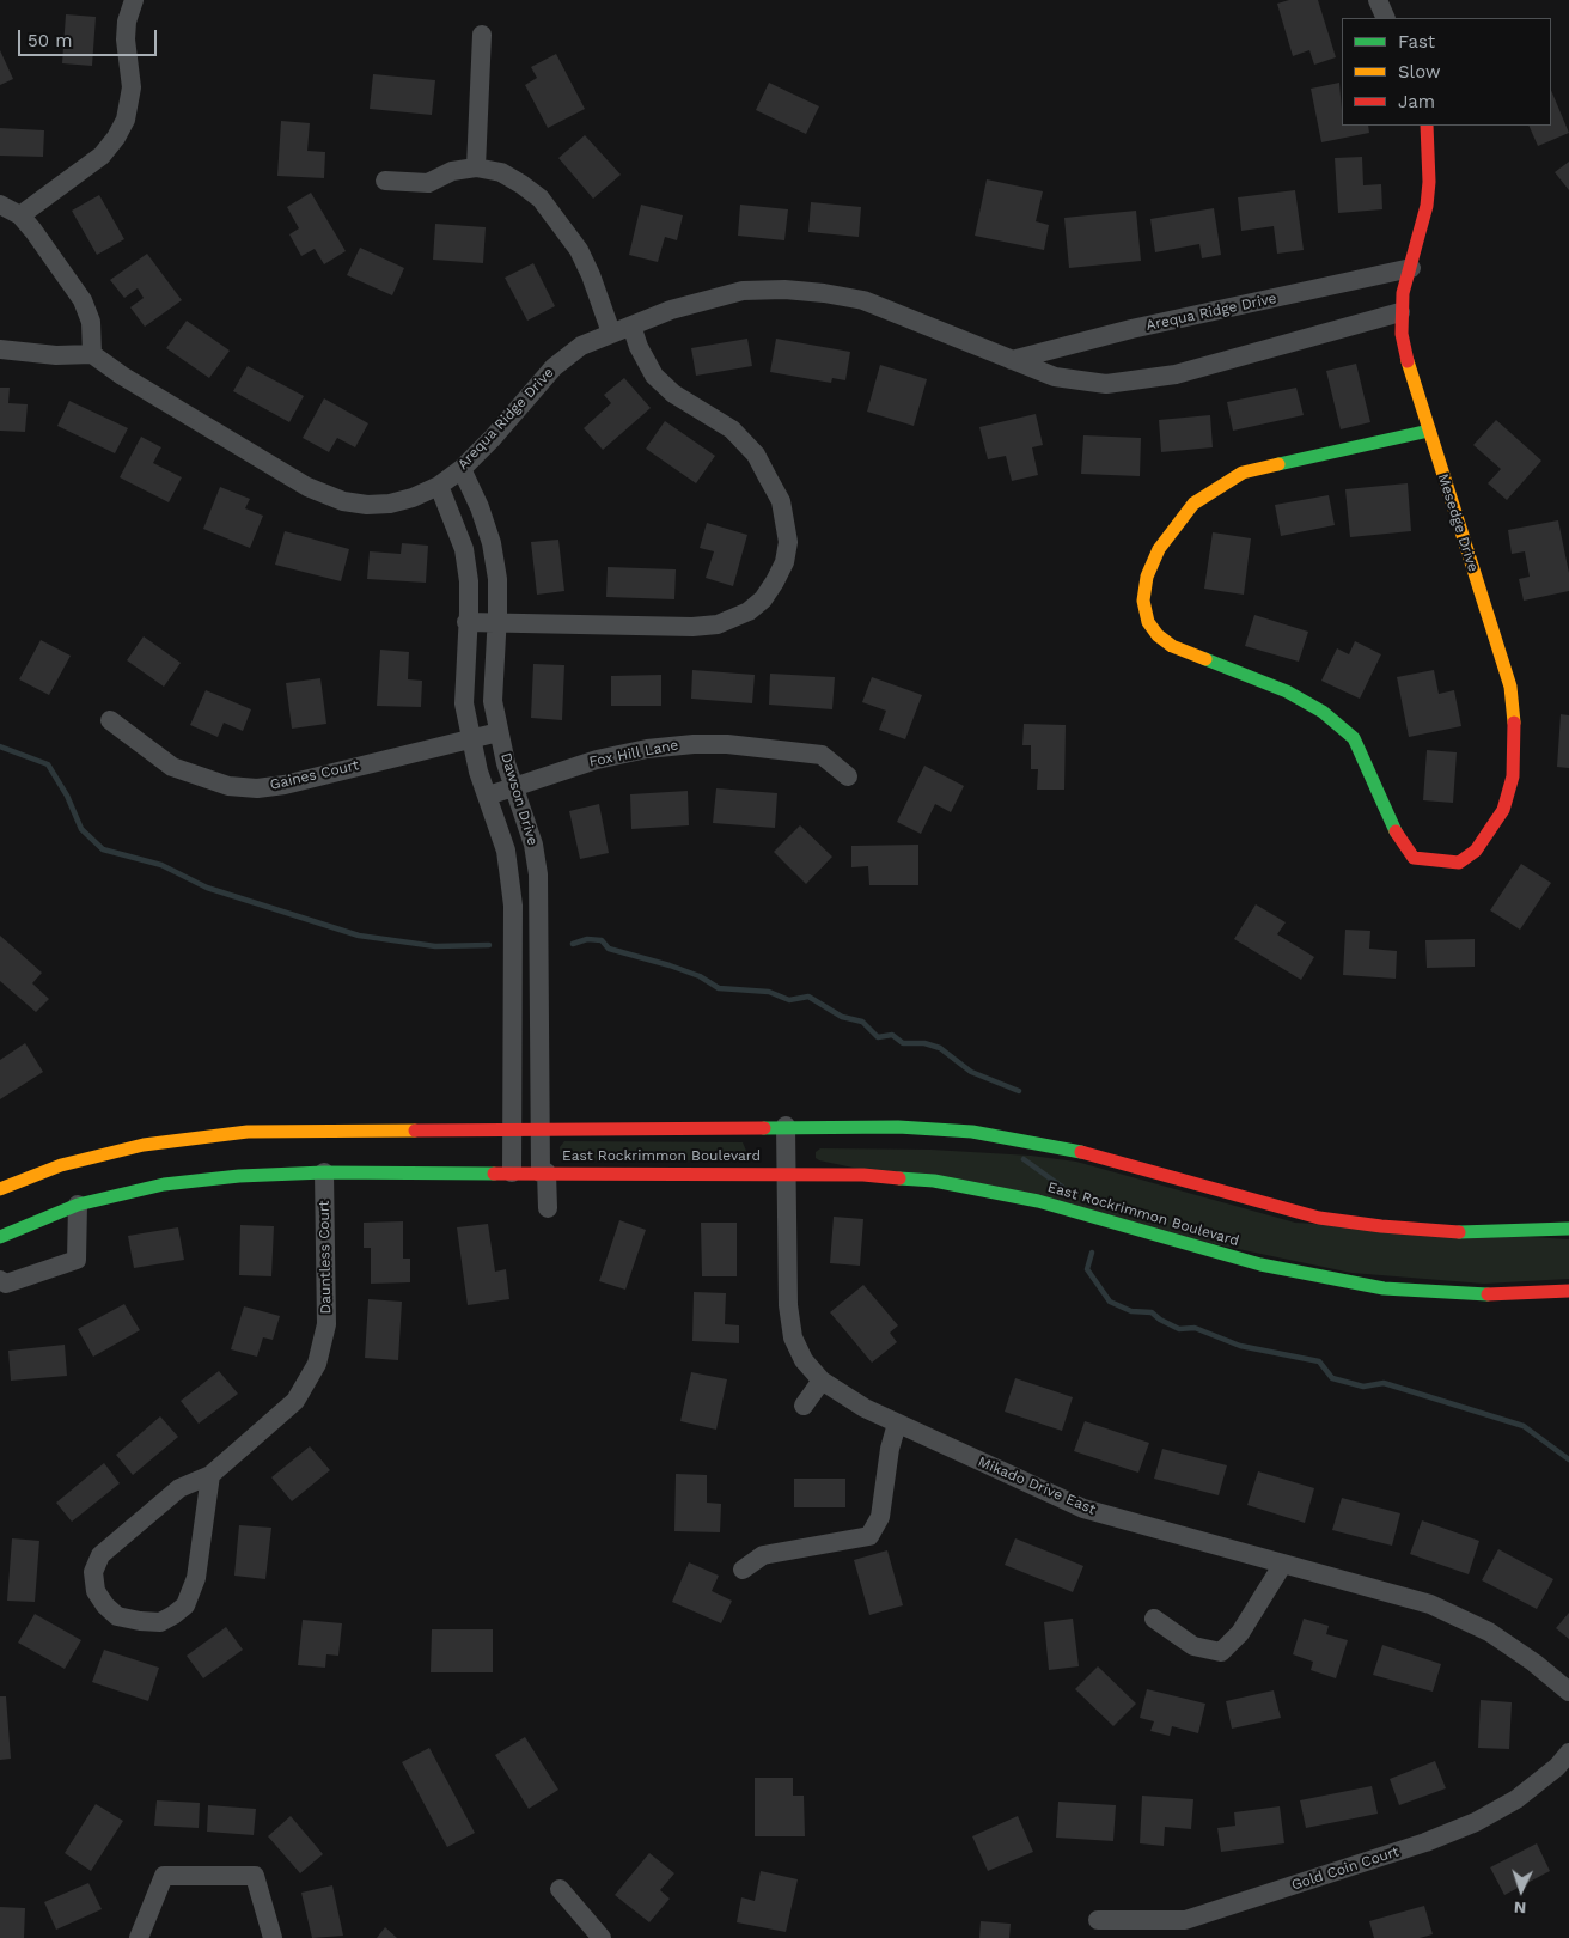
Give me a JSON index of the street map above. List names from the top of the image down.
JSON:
{
  "streets": {
    "main road": ["Mesedge Drive", "East Rockrimmon Boulevard"],
    "street": [
      "Arequa Ridge Drive",
      "Fox Hill Lane",
      "Gaines Court",
      "Dawson Drive",
      "Dauntless Court",
      "Mikado Drive East",
      "Gold Coin Court"
    ]
  },
  "crossings": [
    ["Arequa Ridge Drive", "Mesedge Drive"],
    ["Arequa Ridge Drive", "Dawson Drive"],
    ["Fox Hill Lane", "Dawson Drive"],
    ["Gaines Court", "Dawson Drive"],
    ["Dawson Drive", "East Rockrimmon Boulevard"],
    ["East Rockrimmon Boulevard", "Dauntless Court"],
    ["East Rockrimmon Boulevard", "Mikado Drive East"]
  ],
  "legend": ["Fast", "Slow", "Jam"],
  "scale_bar": "50 m",
  "north": "bottom"
}
